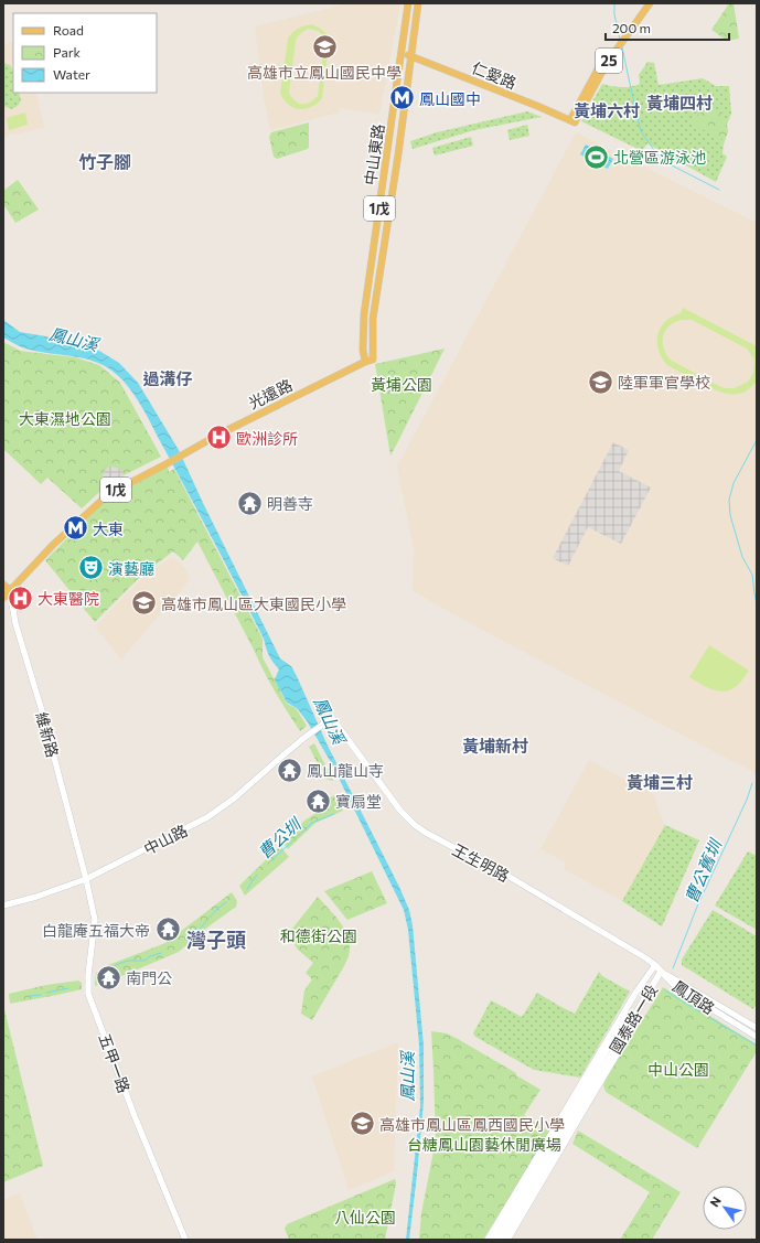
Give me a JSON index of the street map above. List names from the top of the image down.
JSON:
{
  "streets": {
    "main road": [
      "25",
      "仁愛路",
      "中山東路",
      "1戊",
      "光遠路",
      "維新路",
      "中山路",
      "王生明路",
      "鳳頂路",
      "國泰路一段",
      "五甲一路"
    ]
  },
  "crossings": [
    ["25", "仁愛路"],
    ["仁愛路", "中山東路"],
    ["中山東路", "光遠路"],
    ["1戊", "光遠路"],
    ["1戊", "維新路"],
    ["光遠路", "維新路"],
    ["維新路", "中山路"],
    ["維新路", "五甲一路"],
    ["中山路", "王生明路"],
    ["中山路", "五甲一路"],
    ["王生明路", "鳳頂路"],
    ["王生明路", "國泰路一段"],
    ["鳳頂路", "國泰路一段"]
  ],
  "districts": [
    "黃埔四村",
    "黃埔六村",
    "竹子腳",
    "過溝仔",
    "黃埔新村",
    "黃埔三村",
    "灣子頭"
  ],
  "water": ["鳳山溪", "曹公圳", "曹公舊圳"],
  "parks": [
    "黃埔公園",
    "大東濕地公園",
    "和德街公園",
    "中山公園",
    "台糖鳳山園藝休閒廣場",
    "八仙公園"
  ],
  "places": {
    "school or university": [
      "高雄市立鳳山國民中學",
      "陸軍軍官學校",
      "高雄市鳳山區大東國民小學",
      "高雄市鳳山區鳳西國民小學"
    ],
    "metro station": ["鳳山國中", "大東"],
    "sports": ["北營區游泳池"],
    "hospital": ["歐洲診所", "大東醫院"],
    "temple": [
      "明善寺",
      "鳳山龍山寺",
      "寶扇堂",
      "白龍庵五福大帝",
      "南門公"
    ],
    "theatre": ["演藝廳"]
  },
  "legend": ["Road", "Park", "Water"],
  "scale_bar": "200 m",
  "north": "top left"
}
